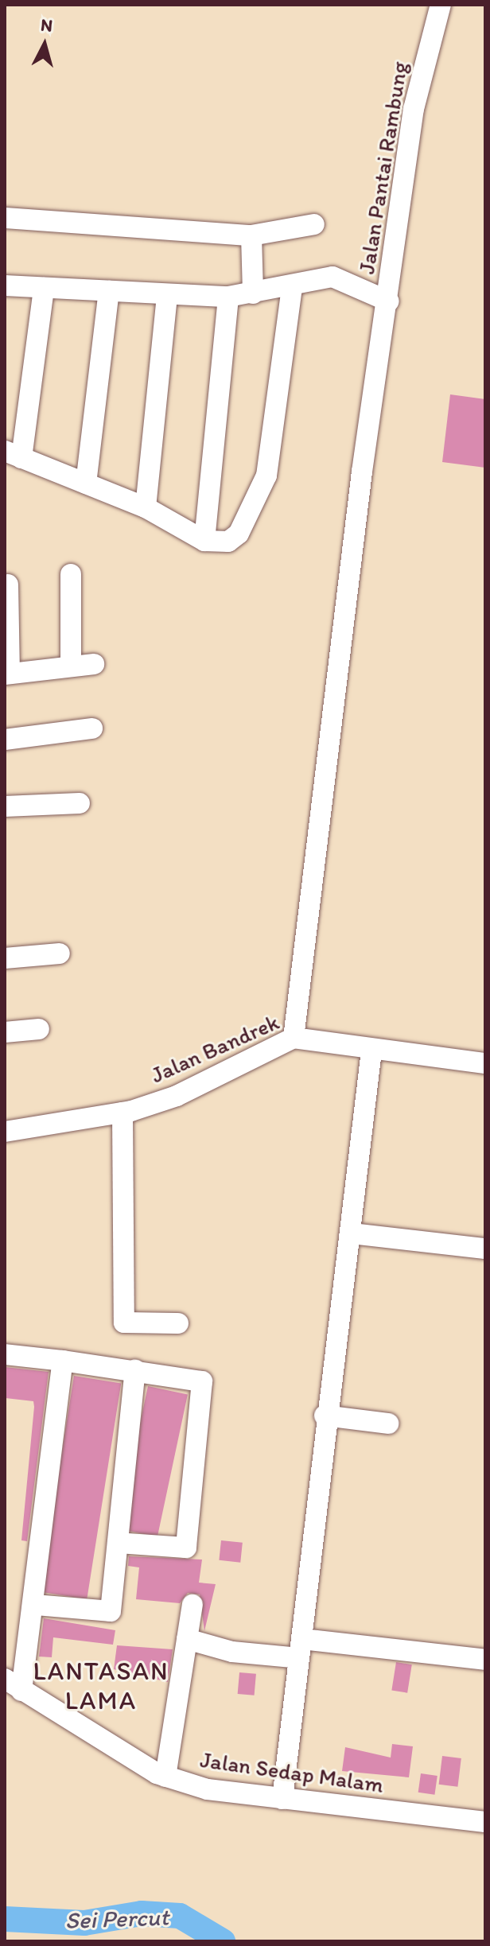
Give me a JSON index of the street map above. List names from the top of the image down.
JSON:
{
  "streets": {
    "street": ["Jalan Pantai Rambung", "Jalan Bandrek", "Jalan Sedap Malam"]
  },
  "crossings": [
    ["Jalan Pantai Rambung", "Jalan Bandrek"]
  ],
  "districts": ["LANTASAN LAMA"],
  "water": ["Sei Percut"],
  "north": "top"
}
